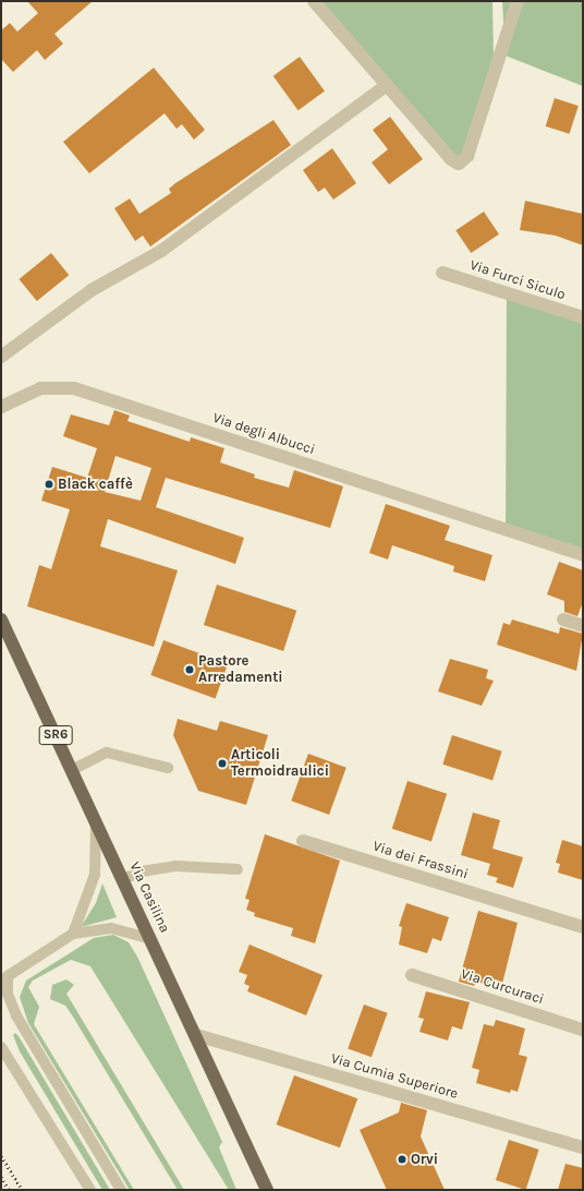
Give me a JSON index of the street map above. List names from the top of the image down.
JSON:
{
  "streets": {
    "main road": ["SR6", "Via Casilina"],
    "street": [
      "Via Furci Siculo",
      "Via degli Albucci",
      "Via dei Frassini",
      "Via Curcuraci",
      "Via Cumia Superiore"
    ]
  },
  "crossings": [
    ["Via Casilina", "Via Cumia Superiore"]
  ],
  "places": [
    "Black caffè",
    "Pastore Arredamenti",
    "Articoli Termoidraulici",
    "Orvi"
  ]
}
